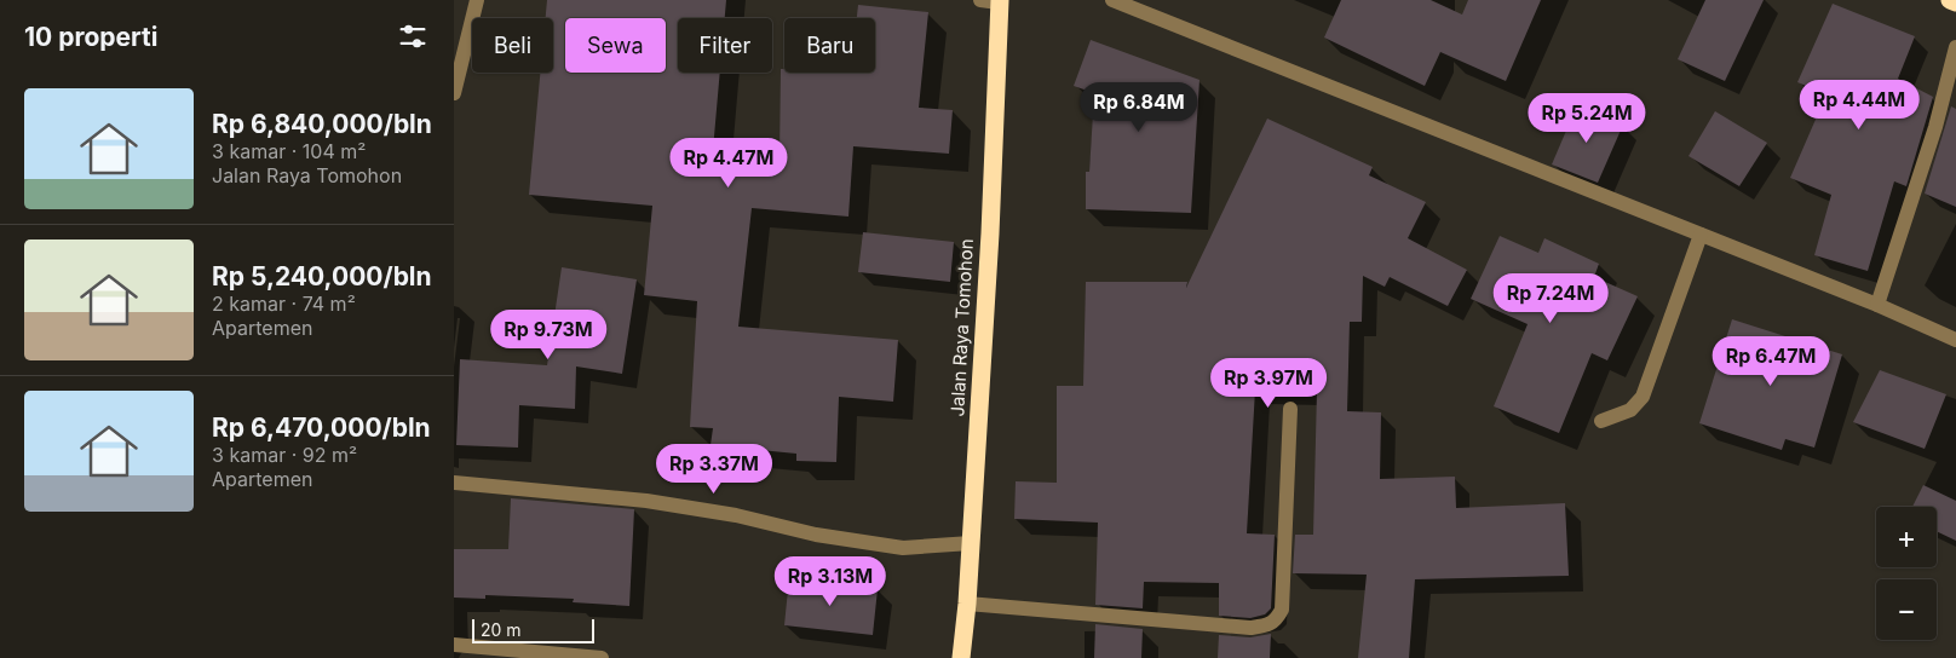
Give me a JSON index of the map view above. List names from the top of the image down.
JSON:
{
  "streets": {
    "highway": ["Jalan Raya Tomohon"]
  },
  "scale_bar": "20 m",
  "page": {
    "heading": "10 properti",
    "chip": [
      "Beli",
      "Sewa",
      "Filter",
      "Baru"
    ],
    "list": [
      {
        "name": "Rp 6,840,000/bln",
        "note": "3 kamar · 104 m² · Jalan Raya Tomohon"
      },
      {
        "name": "Rp 5,240,000/bln",
        "note": "2 kamar · 74 m² · Apartemen"
      },
      {
        "name": "Rp 6,470,000/bln",
        "note": "3 kamar · 92 m² · Apartemen"
      }
    ],
    "price": [
      "Rp 4.44M",
      "Rp 6.84M",
      "Rp 5.24M",
      "Rp 4.47M",
      "Rp 7.24M",
      "Rp 9.73M",
      "Rp 6.47M",
      "Rp 3.97M",
      "Rp 3.37M",
      "Rp 3.13M"
    ],
    "map_buttons": ["+", "−"],
    "scale": "20 m"
  }
}
